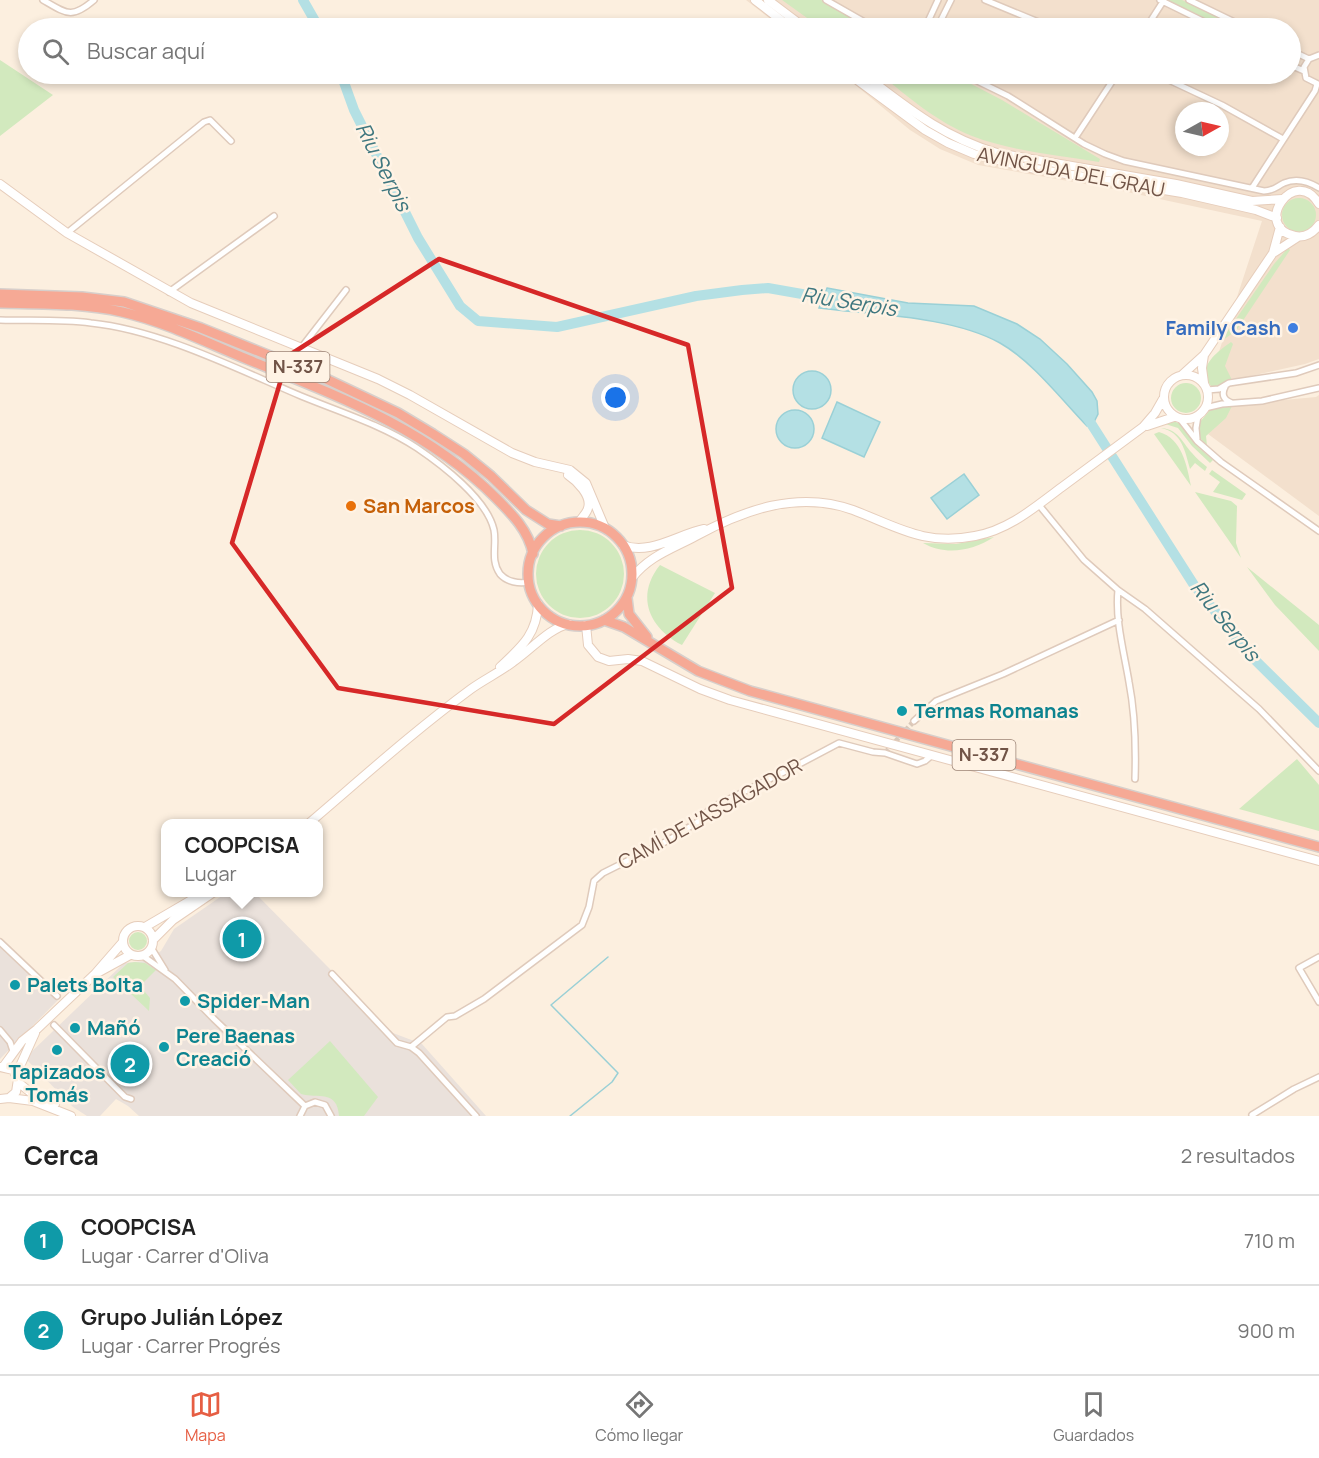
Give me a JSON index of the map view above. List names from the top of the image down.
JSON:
{
  "streets": {
    "highway": ["N-337"],
    "main road": ["AVINGUDA DEL GRAU"],
    "street": ["CAMÍ DE L'ASSAGADOR"]
  },
  "water": ["Riu Serpis"],
  "places": [
    "Family Cash",
    "San Marcos",
    "Termas Romanas",
    "Palets Bolta",
    "Spider-Man",
    "Mañó",
    "Pere Baenas Creació",
    "Tapizados Tomás"
  ],
  "north": "right",
  "page": {
    "search": "Buscar aquí",
    "popup": ["COOPCISA", "Lugar"],
    "pins": ["1", "2"],
    "heading": ["Cerca", "2 resultados"],
    "list": [
      {
        "mark": "1",
        "name": "COOPCISA",
        "note": "Lugar · Carrer d'Oliva",
        "value": "710 m"
      },
      {
        "mark": "2",
        "name": "Grupo Julián López",
        "note": "Lugar · Carrer Progrés",
        "value": "900 m"
      }
    ],
    "nav": ["Mapa", "Cómo llegar", "Guardados"]
  }
}
